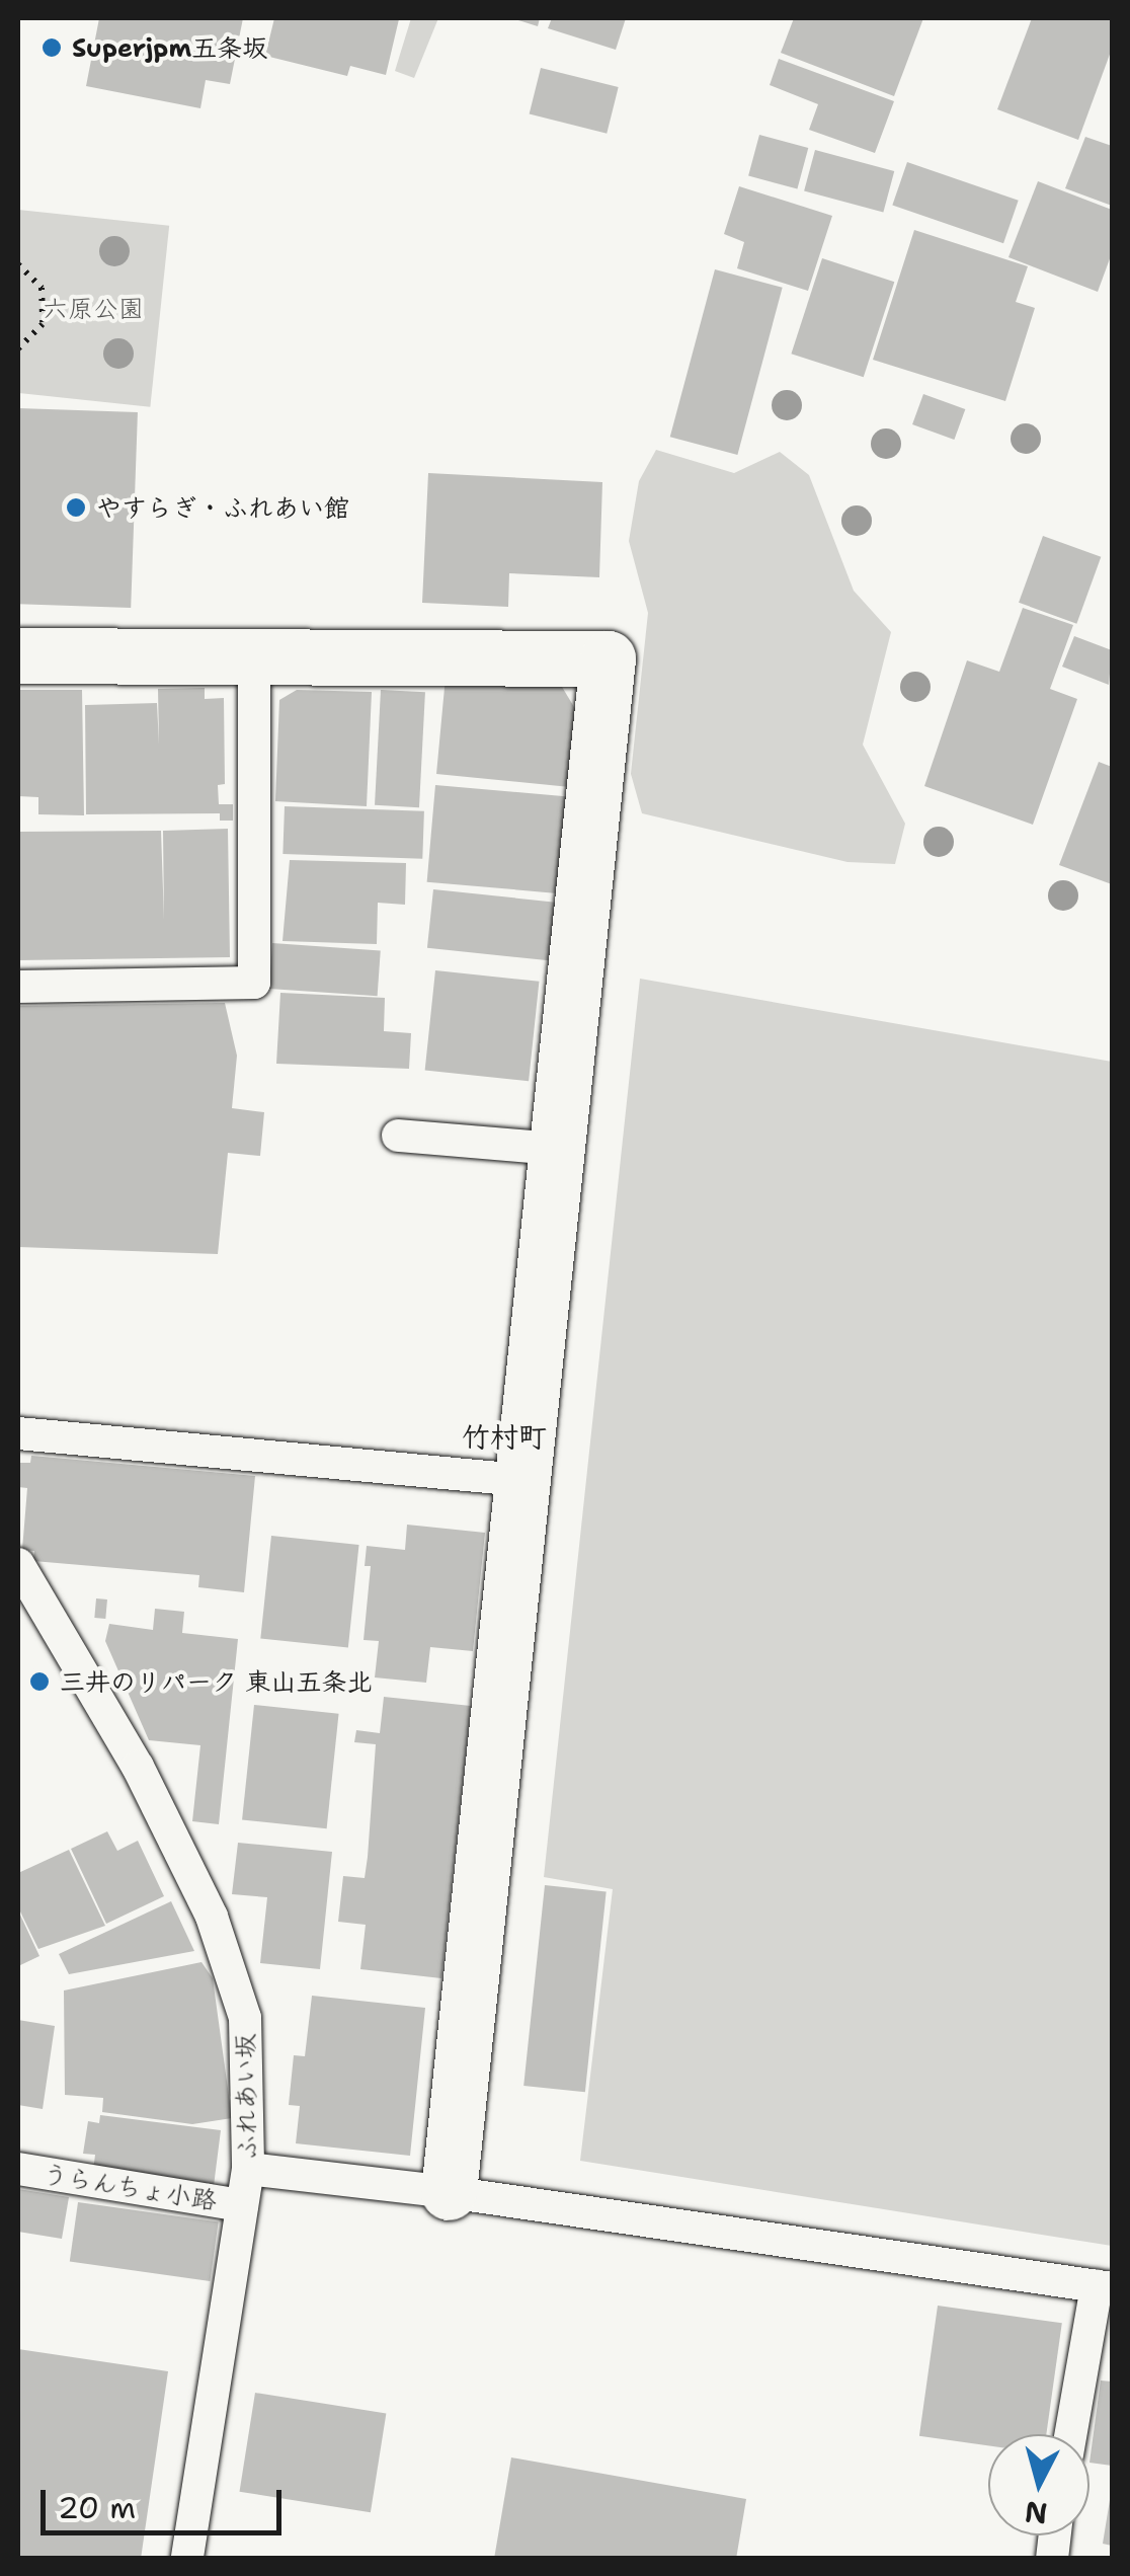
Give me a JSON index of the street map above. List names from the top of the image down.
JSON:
{
  "streets": {
    "lane": ["ふれあい坂", "うらんちょ小路"]
  },
  "crossings": [
    ["ふれあい坂", "うらんちょ小路"]
  ],
  "districts": ["竹村町"],
  "parks": ["六原公園"],
  "places": ["Superjpm五条坂", "やすらぎ・ふれあい館", "三井のリパーク 東山五条北"],
  "scale_bar": "20 m",
  "north": "bottom"
}
